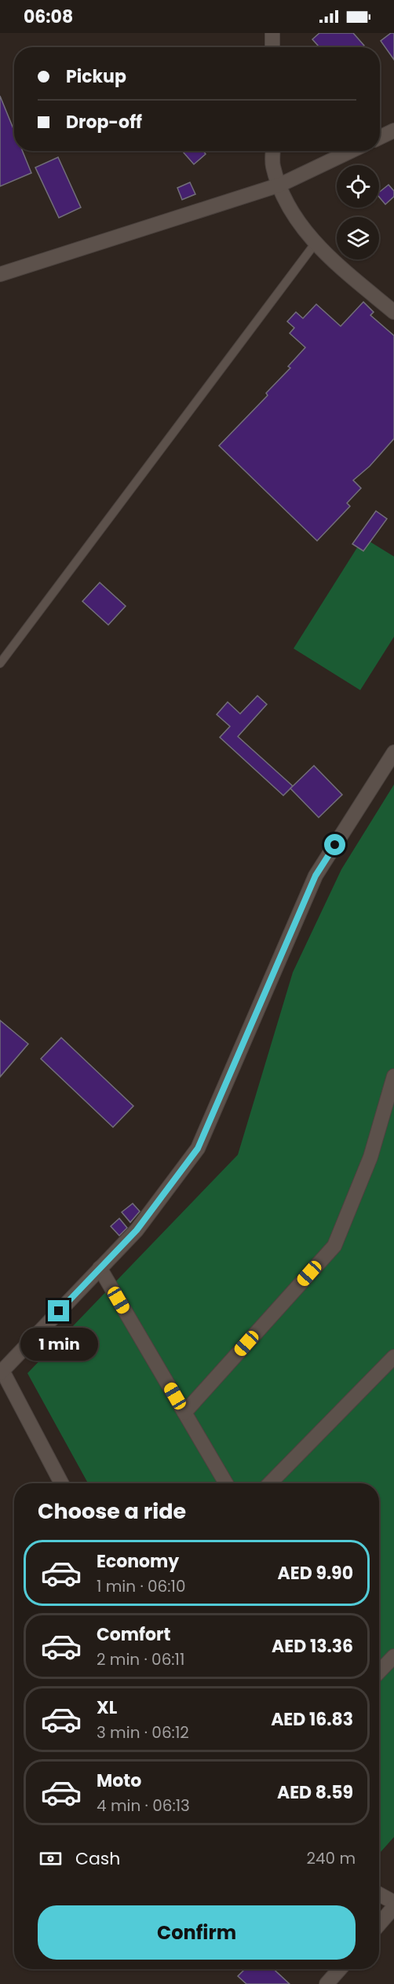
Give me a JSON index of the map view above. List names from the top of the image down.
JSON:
{
  "page": {
    "status": "06:08",
    "banner": ["Pickup", "Drop-off"],
    "bubble": "1 min",
    "heading": "Choose a ride",
    "list": [
      {
        "name": "Economy",
        "note": "1 min · 06:10",
        "value": "AED 9.90"
      },
      {
        "name": "Comfort",
        "note": "2 min · 06:11",
        "value": "AED 13.36"
      },
      {
        "name": "XL",
        "note": "3 min · 06:12",
        "value": "AED 16.83"
      },
      {
        "name": "Moto",
        "note": "4 min · 06:13",
        "value": "AED 8.59"
      }
    ],
    "pay": ["Cash", "240 m"],
    "buttons": "Confirm"
  }
}
